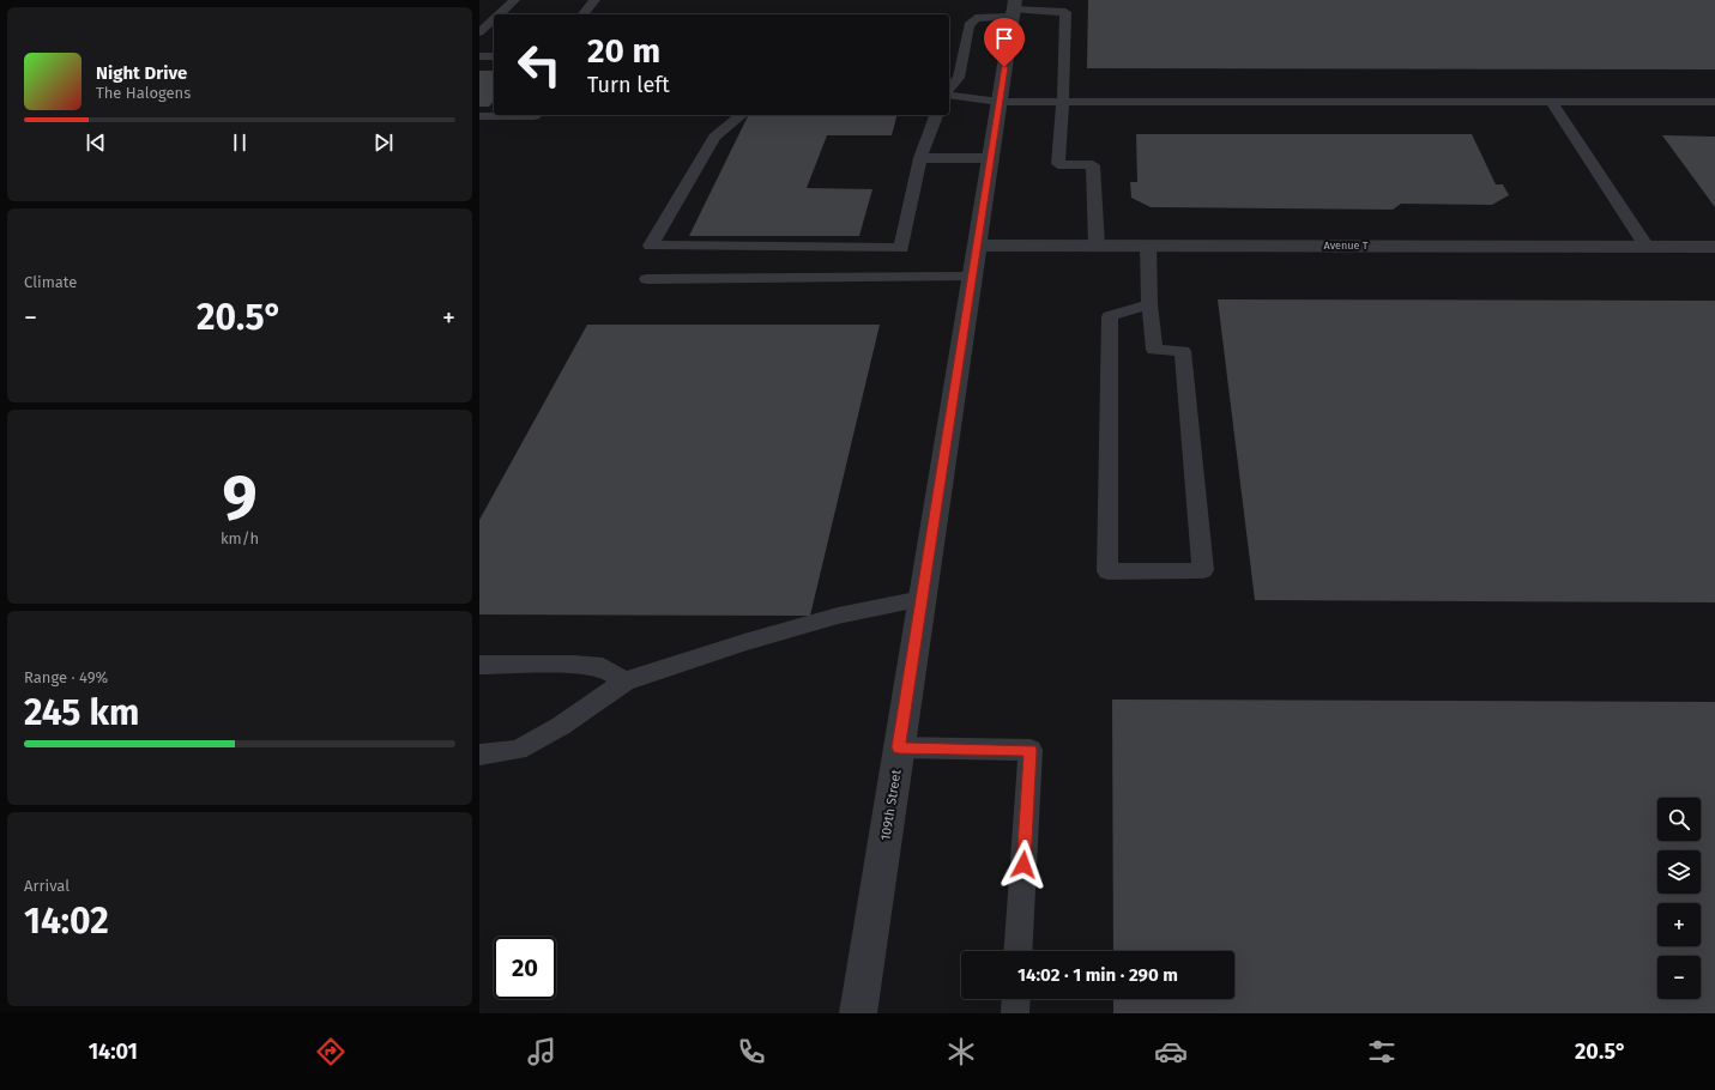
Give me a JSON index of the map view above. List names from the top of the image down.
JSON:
{
  "streets": {
    "street": ["Avenue T", "109th Street"]
  },
  "crossings": [
    ["Avenue T", "109th Street"]
  ],
  "page": {
    "turn": ["20 m", "Turn left"],
    "song": ["Night Drive", "The Halogens"],
    "tile": [
      "Climate",
      ["9", "km/h"],
      ["Range · 49%", "245 km"],
      ["Arrival", "14:02"]
    ],
    "heat": ["−", "20.5°", "+"],
    "map_buttons": ["+", "−"],
    "limit": "20",
    "trip": "14:02 · 1 min · 290 m",
    "tabs": ["14:01", "20.5°"]
  }
}
